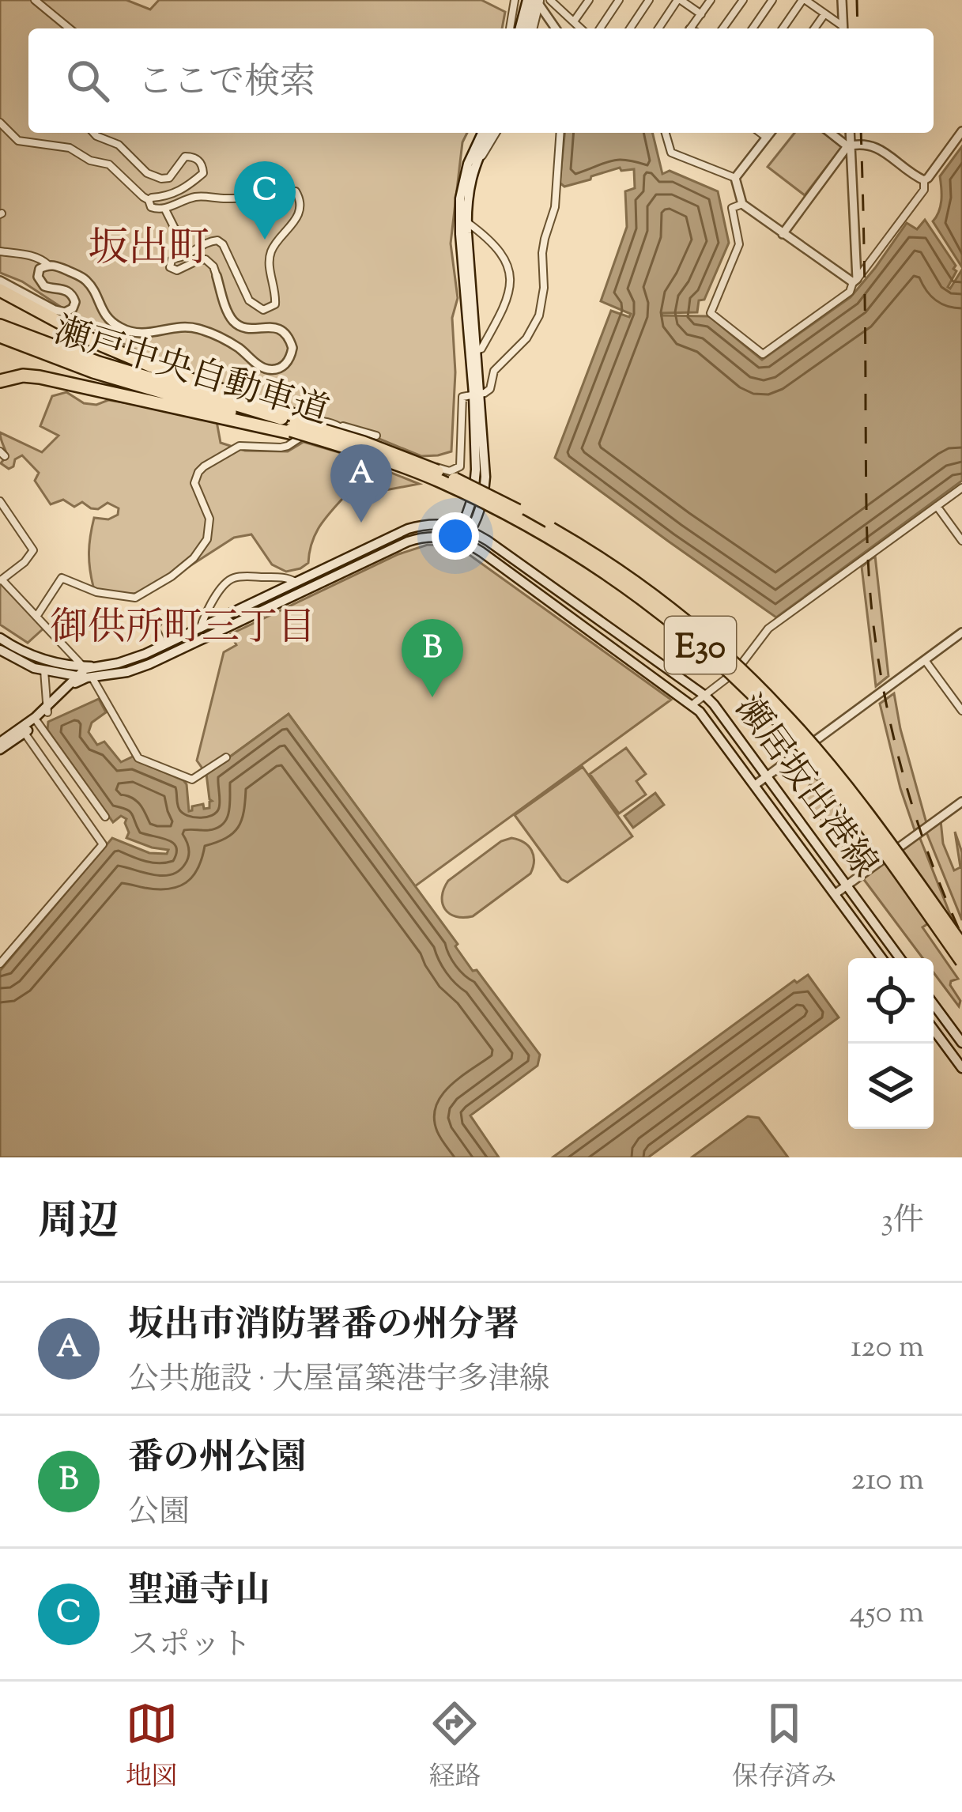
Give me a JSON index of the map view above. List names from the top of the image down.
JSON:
{
  "streets": {
    "highway": ["瀬戸中央自動車道", "E30"],
    "main road": ["瀬居坂出港線"]
  },
  "crossings": [
    ["瀬戸中央自動車道", "E30"]
  ],
  "districts": ["坂出町", "御供所町三丁目"],
  "page": {
    "search": "ここで検索",
    "pins": ["C", "A", "B"],
    "heading": ["周辺", "3件"],
    "list": [
      {
        "mark": "A",
        "name": "坂出市消防署番の州分署",
        "note": "公共施設 · 大屋冨築港宇多津線",
        "value": "120 m"
      },
      {
        "mark": "B",
        "name": "番の州公園",
        "note": "公園",
        "value": "210 m"
      },
      {
        "mark": "C",
        "name": "聖通寺山",
        "note": "スポット",
        "value": "450 m"
      }
    ],
    "nav": ["地図", "経路", "保存済み"]
  }
}
